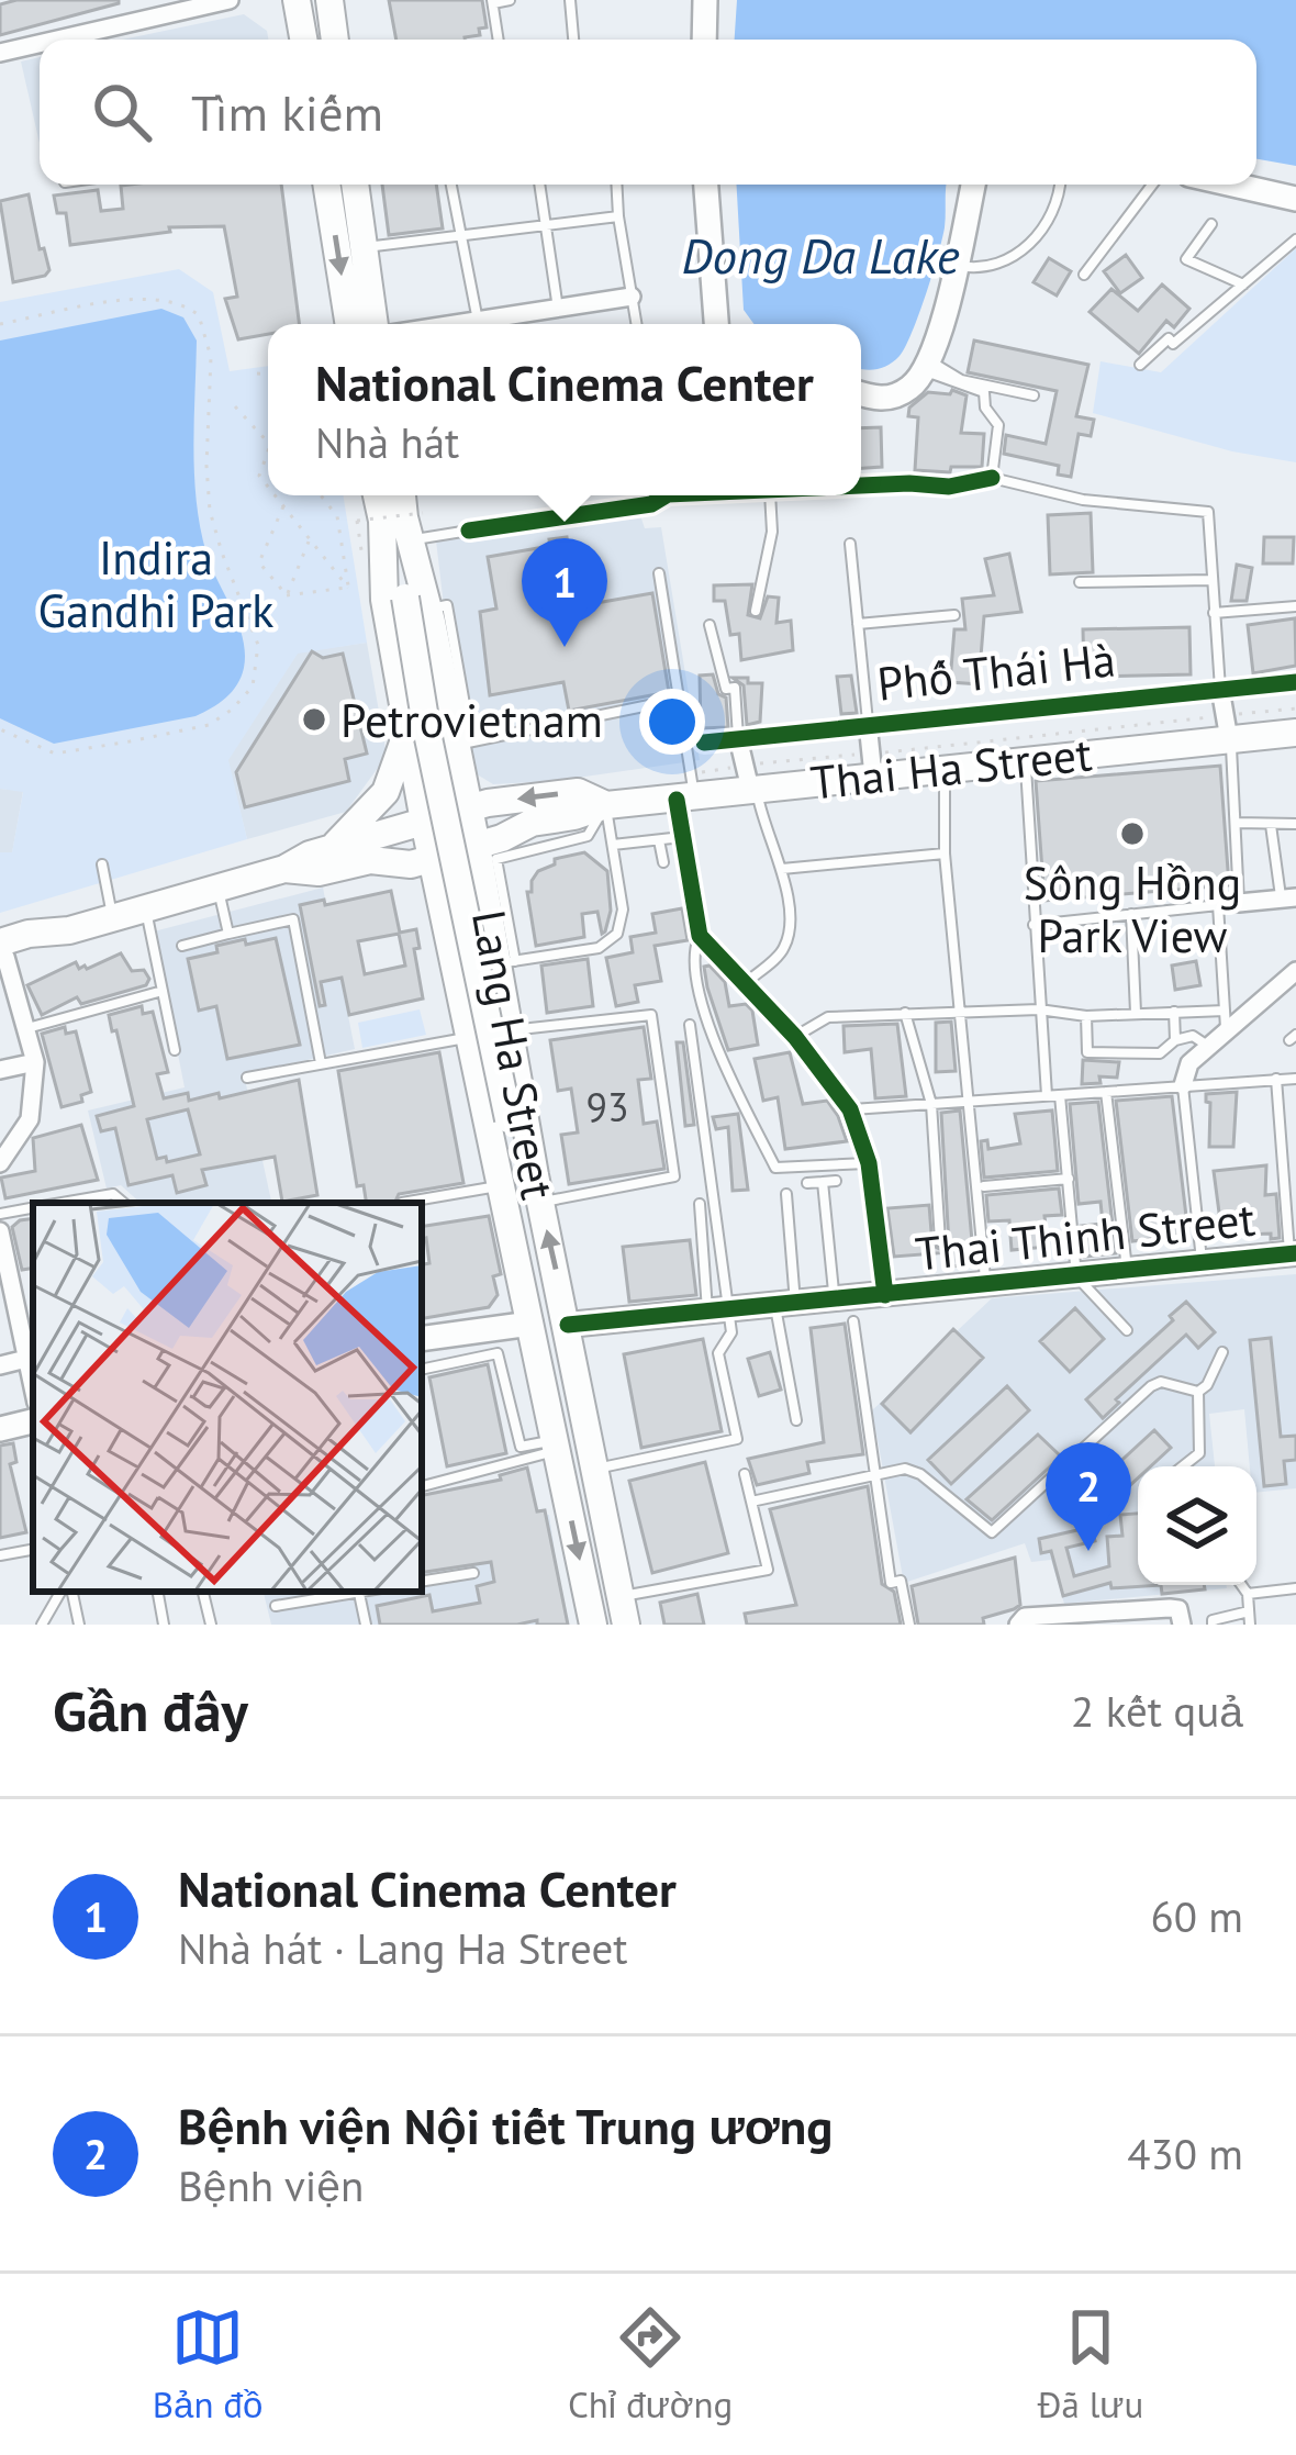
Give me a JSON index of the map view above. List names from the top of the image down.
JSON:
{
  "streets": {
    "main road": ["Thai Ha Street", "Lang Ha Street"],
    "street": ["Phố Thái Hà", "Thai Thinh Street"]
  },
  "crossings": [
    ["Thai Ha Street", "Lang Ha Street"],
    ["Lang Ha Street", "Thai Thinh Street"]
  ],
  "water": ["Dong Da Lake"],
  "parks": ["Indira Gandhi Park"],
  "places": ["Petrovietnam", "Sông Hồng Park View"],
  "house_numbers": ["93"],
  "page": {
    "search": "Tìm kiếm",
    "popup": ["National Cinema Center", "Nhà hát"],
    "pins": ["1", "2"],
    "heading": ["Gần đây", "2 kết quả"],
    "list": [
      {
        "mark": "1",
        "name": "National Cinema Center",
        "note": "Nhà hát · Lang Ha Street",
        "value": "60 m"
      },
      {
        "mark": "2",
        "name": "Bệnh viện Nội tiết Trung ương",
        "note": "Bệnh viện",
        "value": "430 m"
      }
    ],
    "nav": ["Bản đồ", "Chỉ đường", "Đã lưu"]
  }
}
